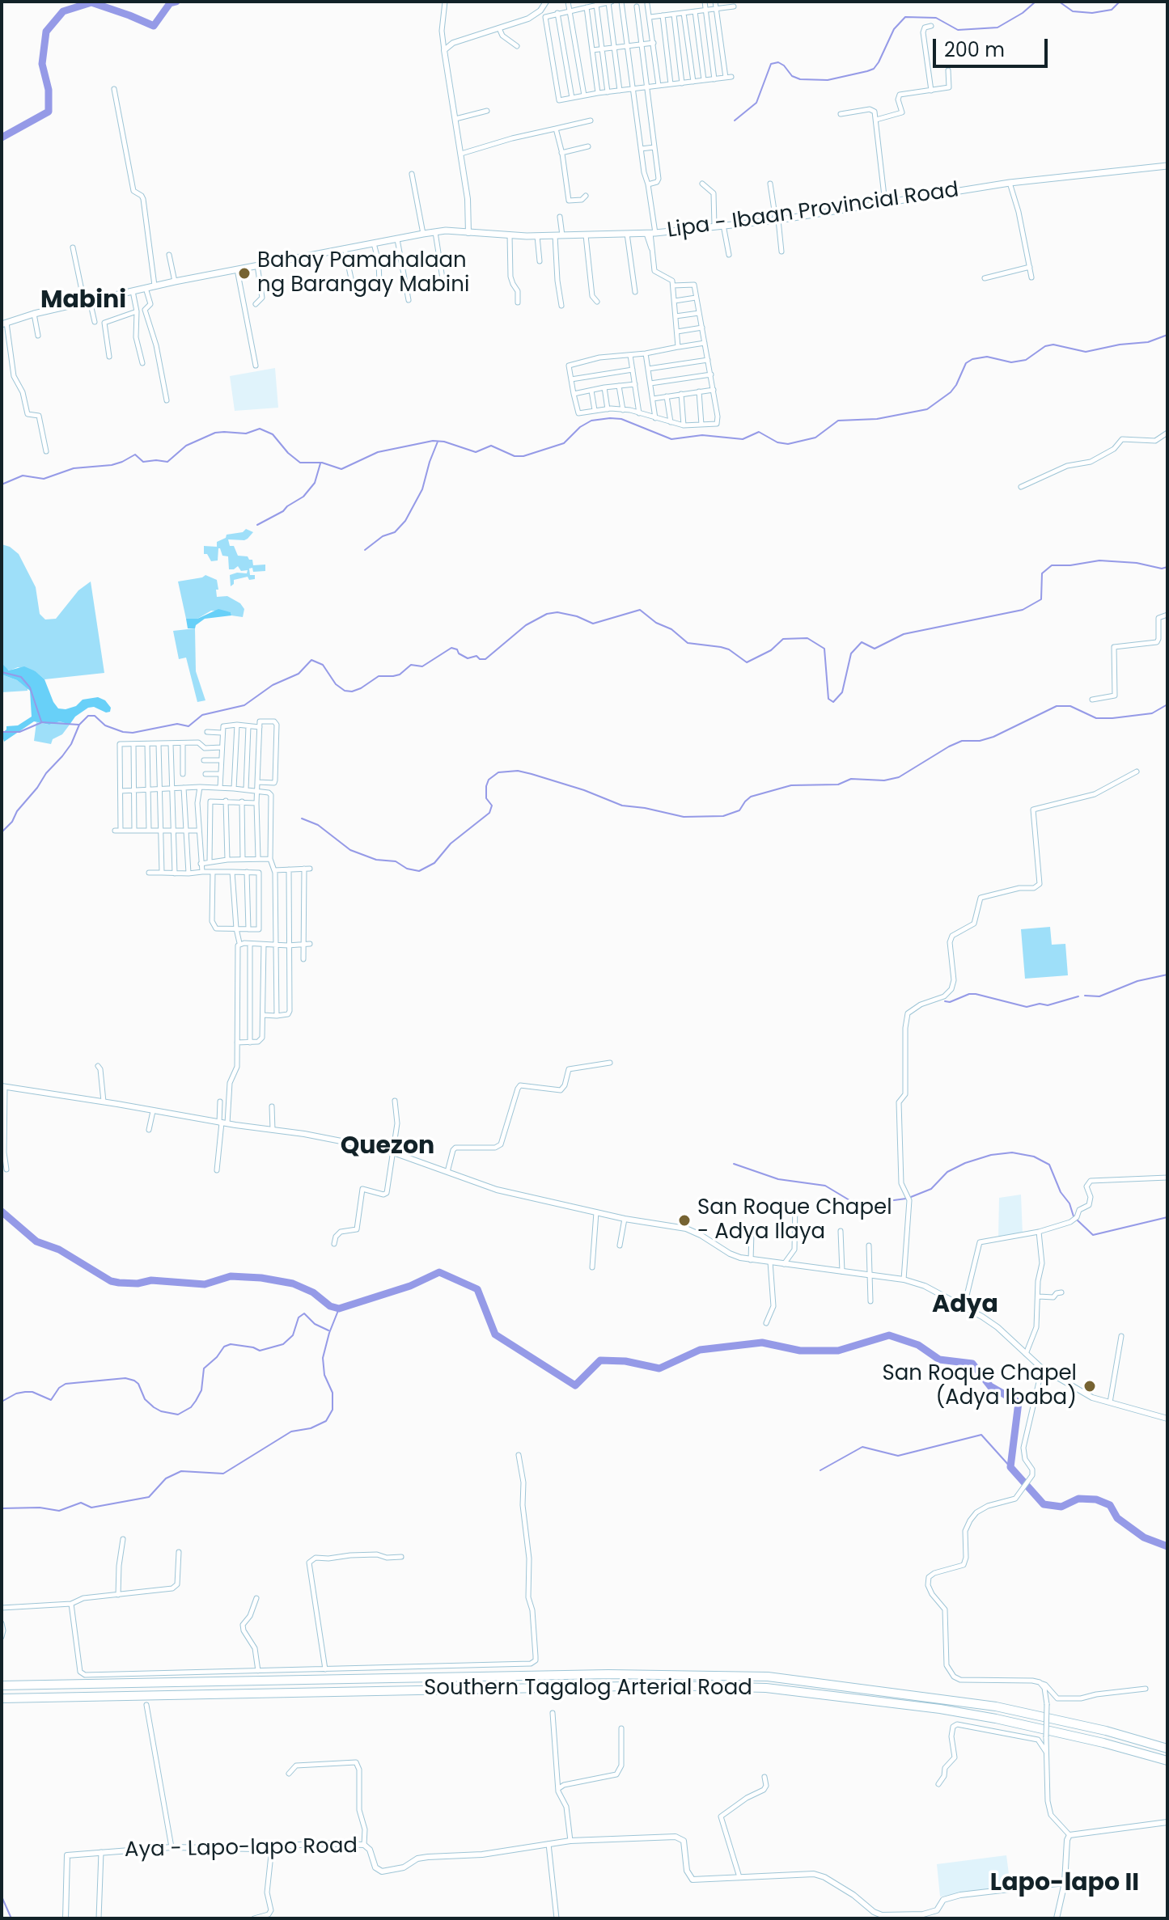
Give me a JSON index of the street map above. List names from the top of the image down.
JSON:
{
  "streets": {
    "highway": ["Southern Tagalog Arterial Road"],
    "main road": ["Lipa - Ibaan Provincial Road"],
    "street": ["Aya - Lapo-lapo Road"]
  },
  "districts": [
    "Mabini",
    "Quezon",
    "Adya",
    "Lapo-lapo II"
  ],
  "places": ["Bahay Pamahalaan ng Barangay Mabini", "San Roque Chapel - Adya Ilaya", "San Roque Chapel (Adya Ibaba)"],
  "scale_bar": "200 m"
}
